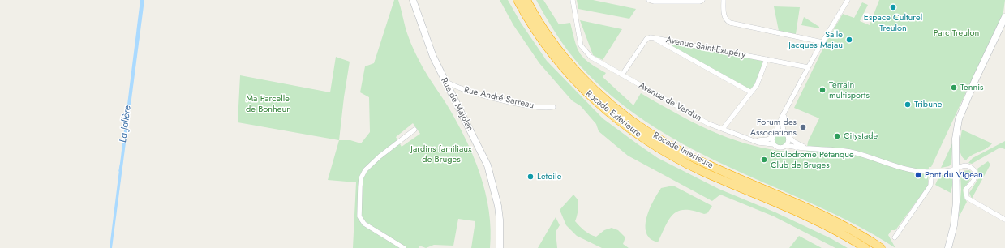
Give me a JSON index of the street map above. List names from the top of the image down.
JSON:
{
  "streets": {
    "highway": ["Rocade Extérieure", "Rocade Intérieure"],
    "street": [
      "Avenue Saint-Exupéry",
      "Rue André Sarreau",
      "Avenue de Verdun",
      "Rue de Majolan"
    ]
  },
  "crossings": [
    ["Avenue Saint-Exupéry", "Avenue de Verdun"],
    ["Rue André Sarreau", "Rue de Majolan"]
  ],
  "water": ["La Jallère"],
  "parks": ["Parc Treulon", "Ma Parcelle de Bonheur", "Jardins familiaux de Bruges"],
  "places": [
    "Espace Culturel Treulon",
    "Salle Jacques Majau",
    "Tennis",
    "Terrain multisports",
    "Tribune",
    "Forum des Associations",
    "Citystade",
    "Boulodrome Pétanque Club de Bruges",
    "Pont du Vigean",
    "Letoile"
  ]
}
